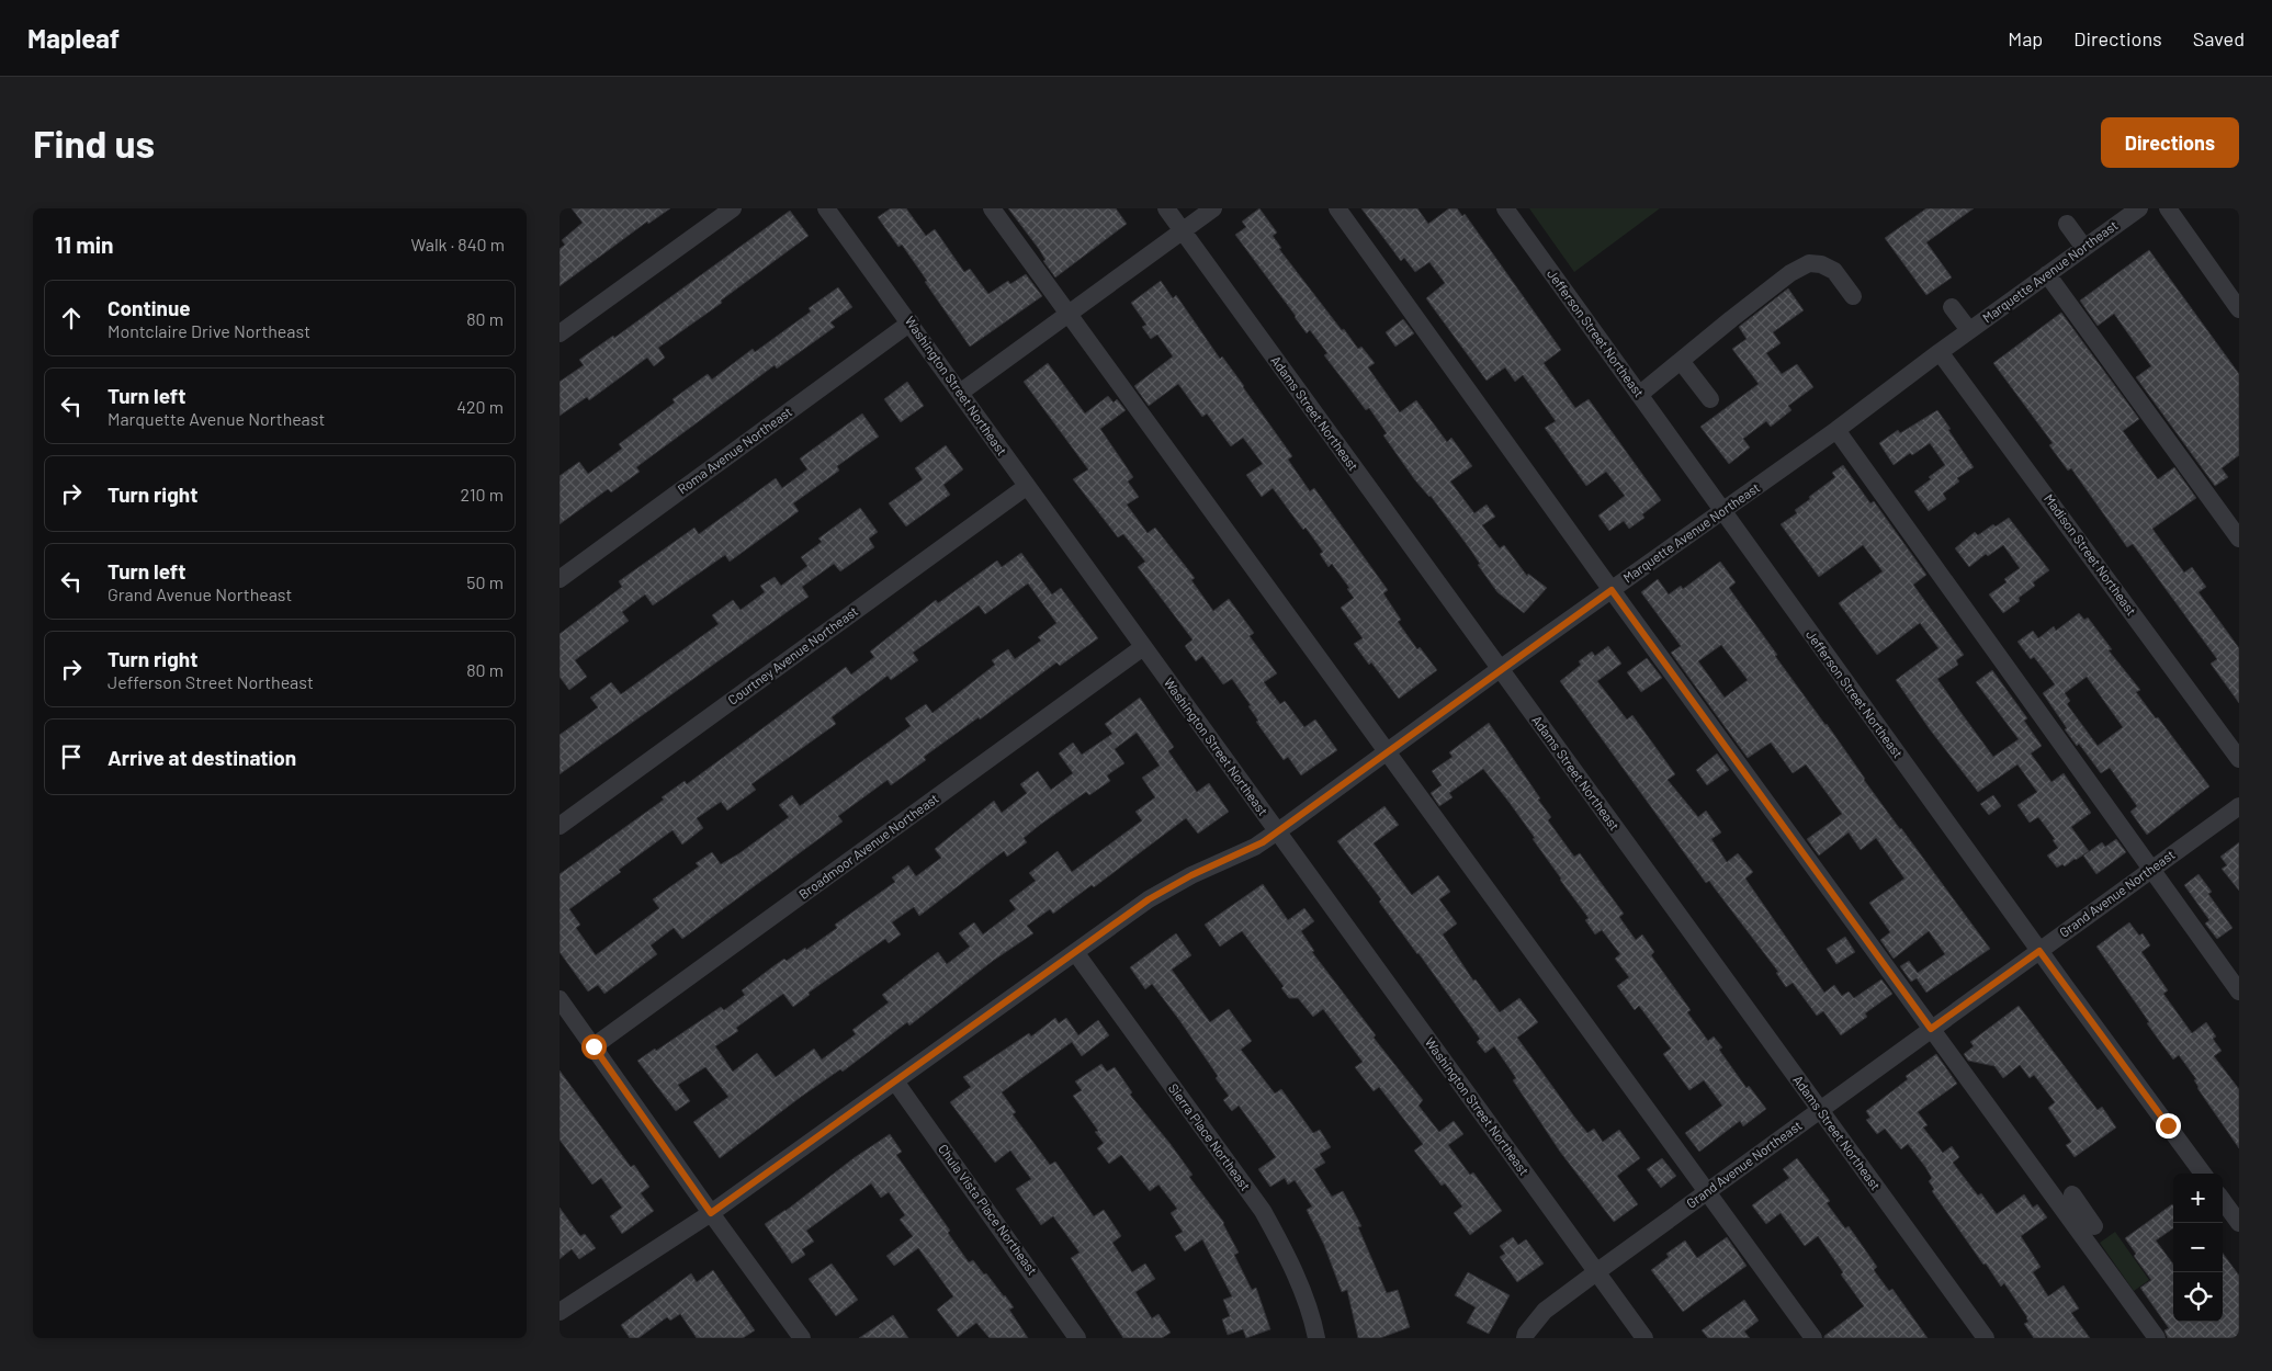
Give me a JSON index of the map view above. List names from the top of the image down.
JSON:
{
  "streets": {
    "street": [
      "Marquette Avenue Northeast",
      "Jefferson Street Northeast",
      "Washington Street Northeast",
      "Adams Street Northeast",
      "Roma Avenue Northeast",
      "Madison Street Northeast",
      "Courtney Avenue Northeast",
      "Broadmoor Avenue Northeast",
      "Grand Avenue Northeast",
      "Sierra Place Northeast",
      "Chula Vista Place Northeast"
    ]
  },
  "crossings": [
    ["Marquette Avenue Northeast", "Jefferson Street Northeast"],
    ["Marquette Avenue Northeast", "Washington Street Northeast"],
    ["Marquette Avenue Northeast", "Adams Street Northeast"],
    ["Marquette Avenue Northeast", "Madison Street Northeast"],
    ["Marquette Avenue Northeast", "Sierra Place Northeast"],
    ["Marquette Avenue Northeast", "Chula Vista Place Northeast"],
    ["Jefferson Street Northeast", "Grand Avenue Northeast"],
    ["Washington Street Northeast", "Roma Avenue Northeast"],
    ["Washington Street Northeast", "Courtney Avenue Northeast"],
    ["Washington Street Northeast", "Broadmoor Avenue Northeast"],
    ["Washington Street Northeast", "Grand Avenue Northeast"],
    ["Adams Street Northeast", "Grand Avenue Northeast"]
  ],
  "page": {
    "header": "Mapleaf",
    "nav": ["Map", "Directions", "Saved"],
    "buttons": "Directions",
    "title": "Find us",
    "heading": ["11 min", "Walk · 840 m"],
    "list": [
      ["Continue", "Montclaire Drive Northeast", "80 m"],
      ["Turn left", "Marquette Avenue Northeast", "420 m"],
      ["Turn right", "210 m"],
      ["Turn left", "Grand Avenue Northeast", "50 m"],
      ["Turn right", "Jefferson Street Northeast", "80 m"],
      "Arrive at destination"
    ],
    "map_buttons": ["+", "−"]
  }
}
